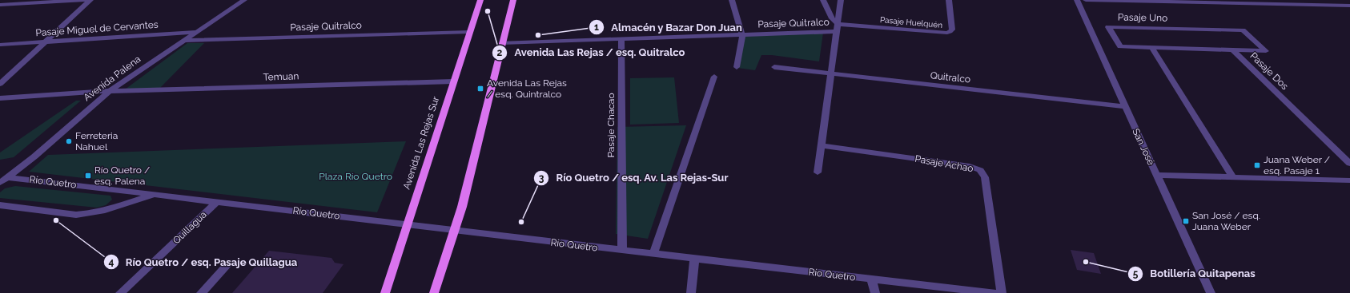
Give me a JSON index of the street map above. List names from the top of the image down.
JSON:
{
  "streets": {
    "main road": ["Avenida Las Rejas Sur"],
    "street": [
      "Pasaje Uno",
      "Pasaje Huelquén",
      "Pasaje Quitralco",
      "Pasaje Miguel de Cervantes",
      "Pasaje Dos",
      "Temuan",
      "Quitralco",
      "Avenida Palena",
      "Pasaje Chacao",
      "San José",
      "Pasaje Achao",
      "Río Quetro",
      "Quillagua"
    ]
  },
  "crossings": [
    ["Pasaje Uno", "Pasaje Dos"],
    ["Pasaje Quitralco", "Avenida Palena"],
    ["Pasaje Quitralco", "Pasaje Chacao"],
    ["Pasaje Quitralco", "Avenida Las Rejas Sur"],
    ["Pasaje Miguel de Cervantes", "Avenida Palena"],
    ["Temuan", "Avenida Palena"],
    ["Temuan", "Avenida Las Rejas Sur"],
    ["Quitralco", "San José"],
    ["Avenida Palena", "Río Quetro"],
    ["Pasaje Chacao", "Río Quetro"],
    ["Avenida Las Rejas Sur", "Río Quetro"],
    ["Río Quetro", "Quillagua"]
  ],
  "parks": ["Plaza Río Quetro"],
  "places": {
    "other": [
      "Avenida Las Rejas / esq. Quitralco",
      "Almacén y Bazar Don Juan",
      "Ferreteria Nahuel",
      "Río Quetro / esq. Pasaje Quillagua",
      "Río Quetro / esq. Av. Las Rejas-Sur",
      "Botillería Quitapenas"
    ],
    "transit": [
      "Avenida Las Rejas / esq. Quintralco",
      "Juana Weber / esq. Pasaje 1",
      "Río Quetro / esq. Palena",
      "San José / esq. Juana Weber"
    ]
  }
}
